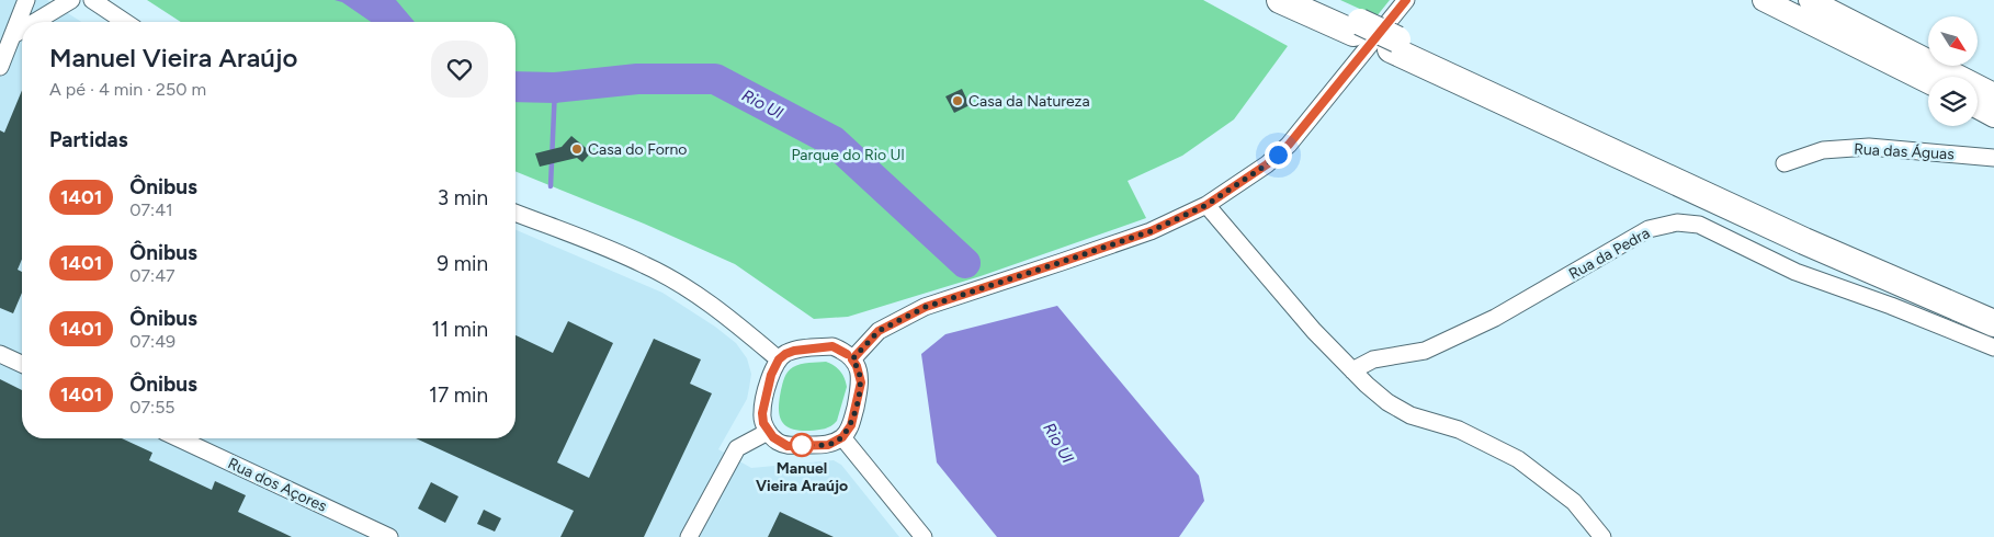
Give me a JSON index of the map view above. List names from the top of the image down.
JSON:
{
  "streets": {
    "street": ["Rua das Águas", "Rua da Pedra", "Rua dos Açores"]
  },
  "water": ["Rio Ul"],
  "parks": ["Parque do Rio Ul"],
  "places": ["Casa da Natureza", "Casa do Forno", "Manuel Vieira Araújo"],
  "lines": ["bus line 1401"],
  "north": "bottom right",
  "page": {
    "heading": [
      ["Manuel Vieira Araújo", "A pé · 4 min · 250 m"],
      "Partidas"
    ],
    "list": [
      {
        "mark": "1401",
        "name": "Ônibus",
        "note": "07:41",
        "value": "3 min"
      },
      {
        "mark": "1401",
        "name": "Ônibus",
        "note": "07:47",
        "value": "9 min"
      },
      {
        "mark": "1401",
        "name": "Ônibus",
        "note": "07:49",
        "value": "11 min"
      },
      {
        "mark": "1401",
        "name": "Ônibus",
        "note": "07:55",
        "value": "17 min"
      }
    ]
  }
}
